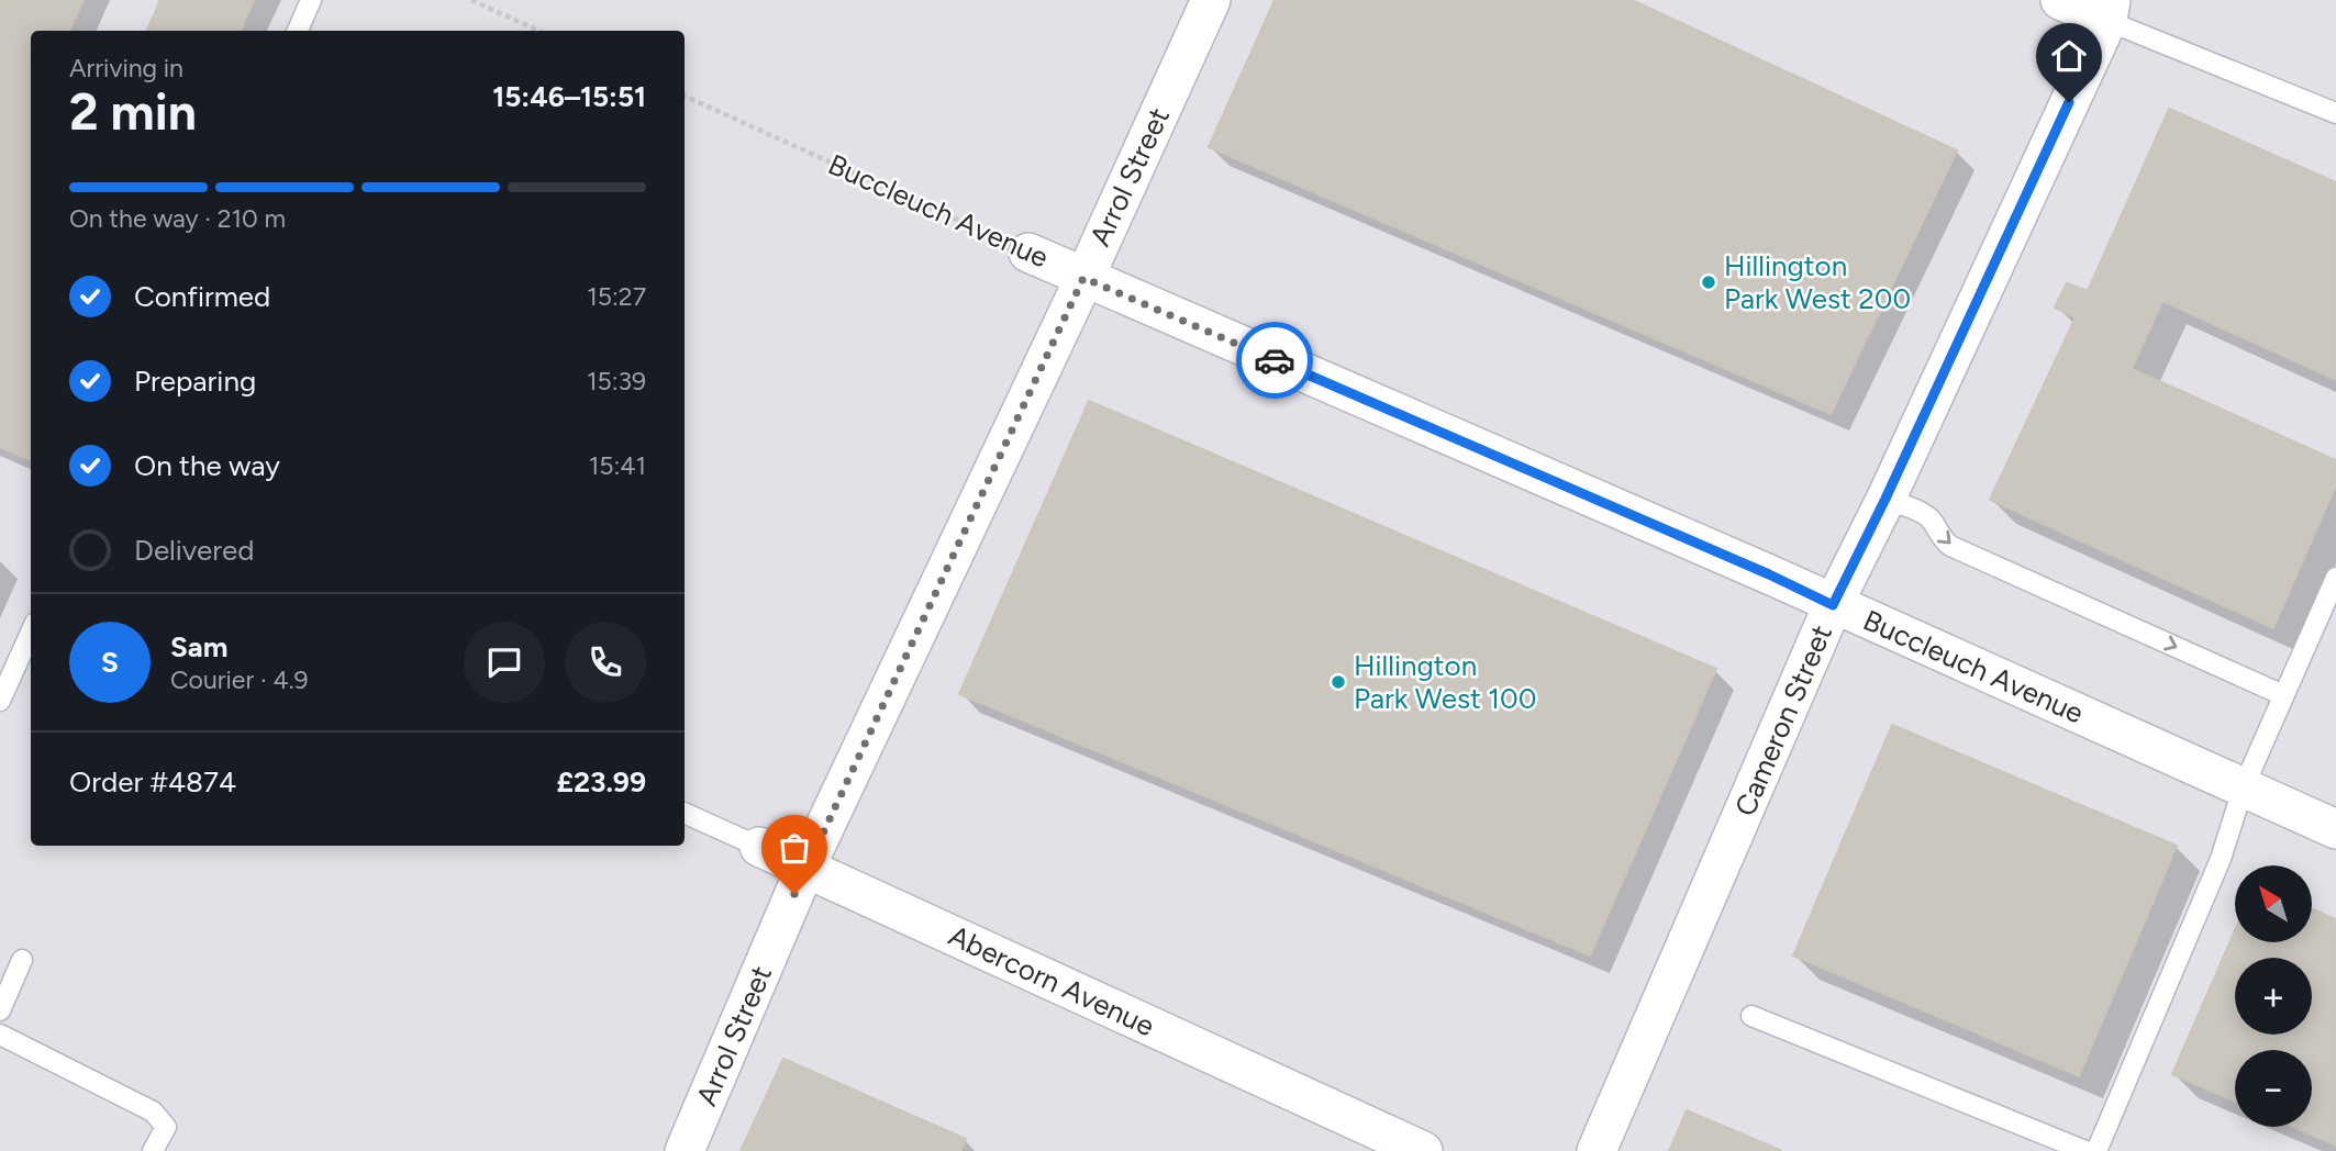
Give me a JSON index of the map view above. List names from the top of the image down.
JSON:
{
  "streets": {
    "street": [
      "Arrol Street",
      "Buccleuch Avenue",
      "Cameron Street",
      "Abercorn Avenue"
    ]
  },
  "crossings": [
    ["Arrol Street", "Buccleuch Avenue"],
    ["Arrol Street", "Abercorn Avenue"],
    ["Buccleuch Avenue", "Cameron Street"]
  ],
  "places": ["Hillington Park West 200", "Hillington Park West 100"],
  "north": "top left",
  "page": {
    "heading": ["2 min", "Arriving in", "15:46–15:51"],
    "panel": [
      "Sam",
      "Courier · 4.9",
      "Order #4874",
      "£23.99"
    ],
    "bar": "On the way · 210 m",
    "list": [
      ["Confirmed", "15:27"],
      ["Preparing", "15:39"],
      ["On the way", "15:41"],
      "Delivered"
    ],
    "round": "S",
    "map_buttons": ["+", "−"]
  }
}
